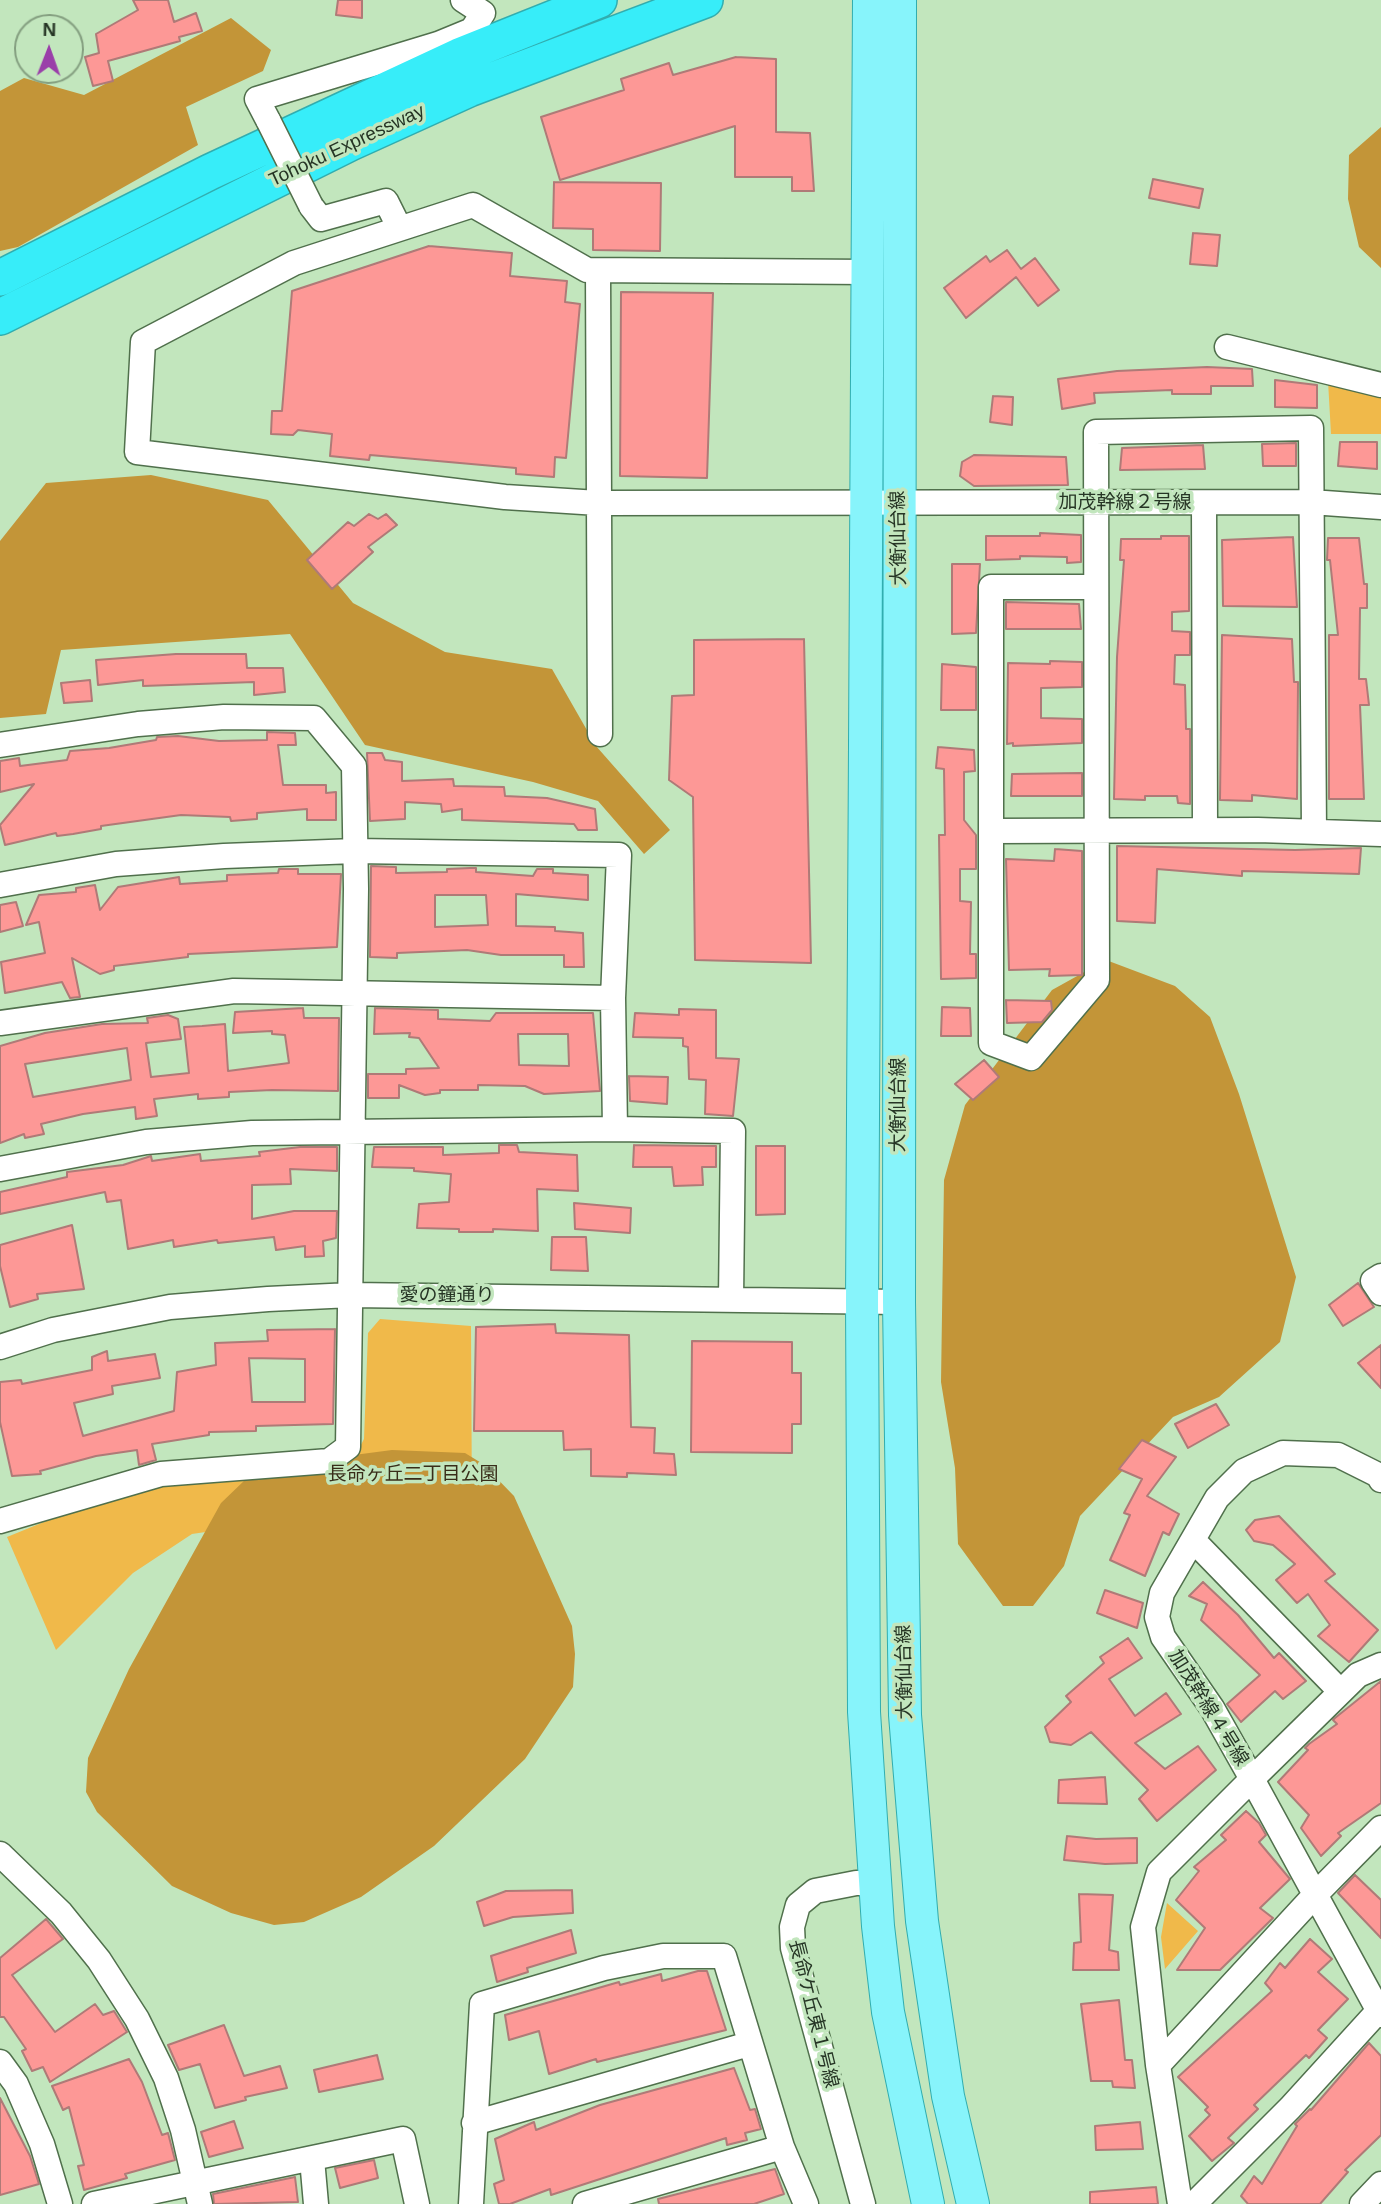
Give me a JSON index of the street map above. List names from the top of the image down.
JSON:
{
  "streets": {
    "highway": ["Tohoku Expressway"],
    "main road": ["大衡仙台線"],
    "street": [
      "加茂幹線２号線",
      "愛の鐘通り",
      "加茂幹線４号線",
      "長命ケ丘東１号線"
    ]
  },
  "crossings": [
    ["加茂幹線２号線", "大衡仙台線"],
    ["大衡仙台線", "愛の鐘通り"],
    ["大衡仙台線", "長命ケ丘東１号線"]
  ],
  "parks": ["長命ヶ丘二丁目公園"],
  "north": "top"
}
